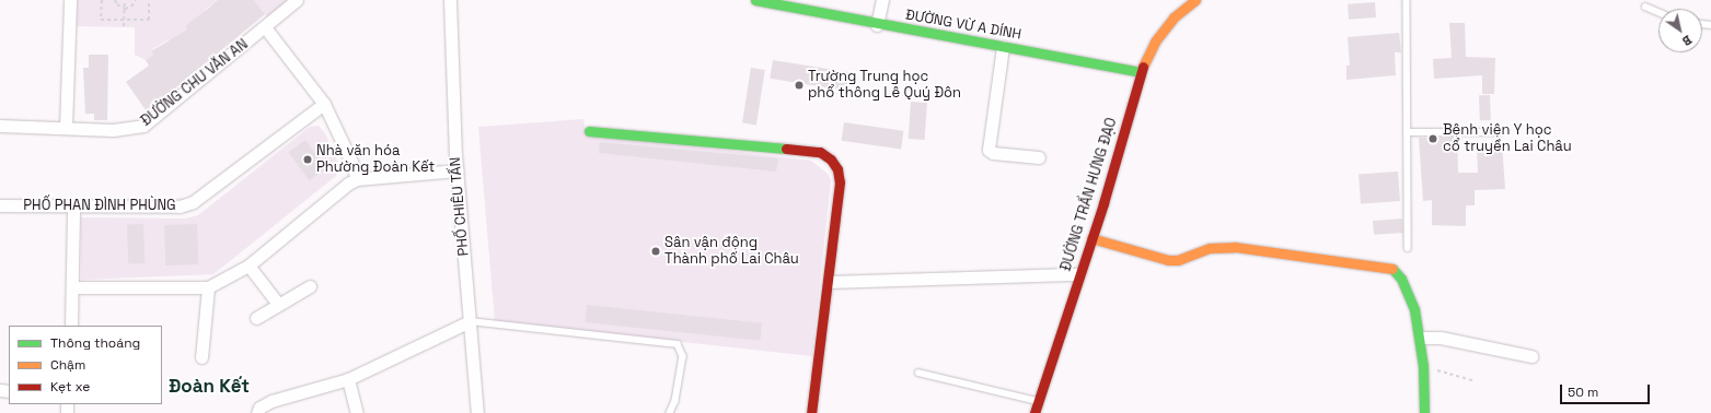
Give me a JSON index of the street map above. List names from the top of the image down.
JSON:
{
  "streets": {
    "street": [
      "ĐƯỜNG VỪ A DÍNH",
      "ĐƯỜNG CHU VĂN AN",
      "ĐƯỜNG TRẦN HƯNG ĐẠO",
      "PHỐ PHAN ĐÌNH PHÙNG",
      "PHỐ CHIÊU TẤN"
    ]
  },
  "crossings": [
    ["ĐƯỜNG VỪ A DÍNH", "ĐƯỜNG TRẦN HƯNG ĐẠO"]
  ],
  "districts": ["Đoàn Kết"],
  "places": [
    "Trường Trung học phổ thông Lê Quý Đôn",
    "Bệnh viện Y học cổ truyền Lai Châu",
    "Nhà văn hóa Phường Đoàn Kết",
    "Sân vận động Thành phố Lai Châu"
  ],
  "legend": ["Thông thoáng", "Chậm", "Kẹt xe"],
  "scale_bar": "50 m",
  "north": "bottom right"
}
